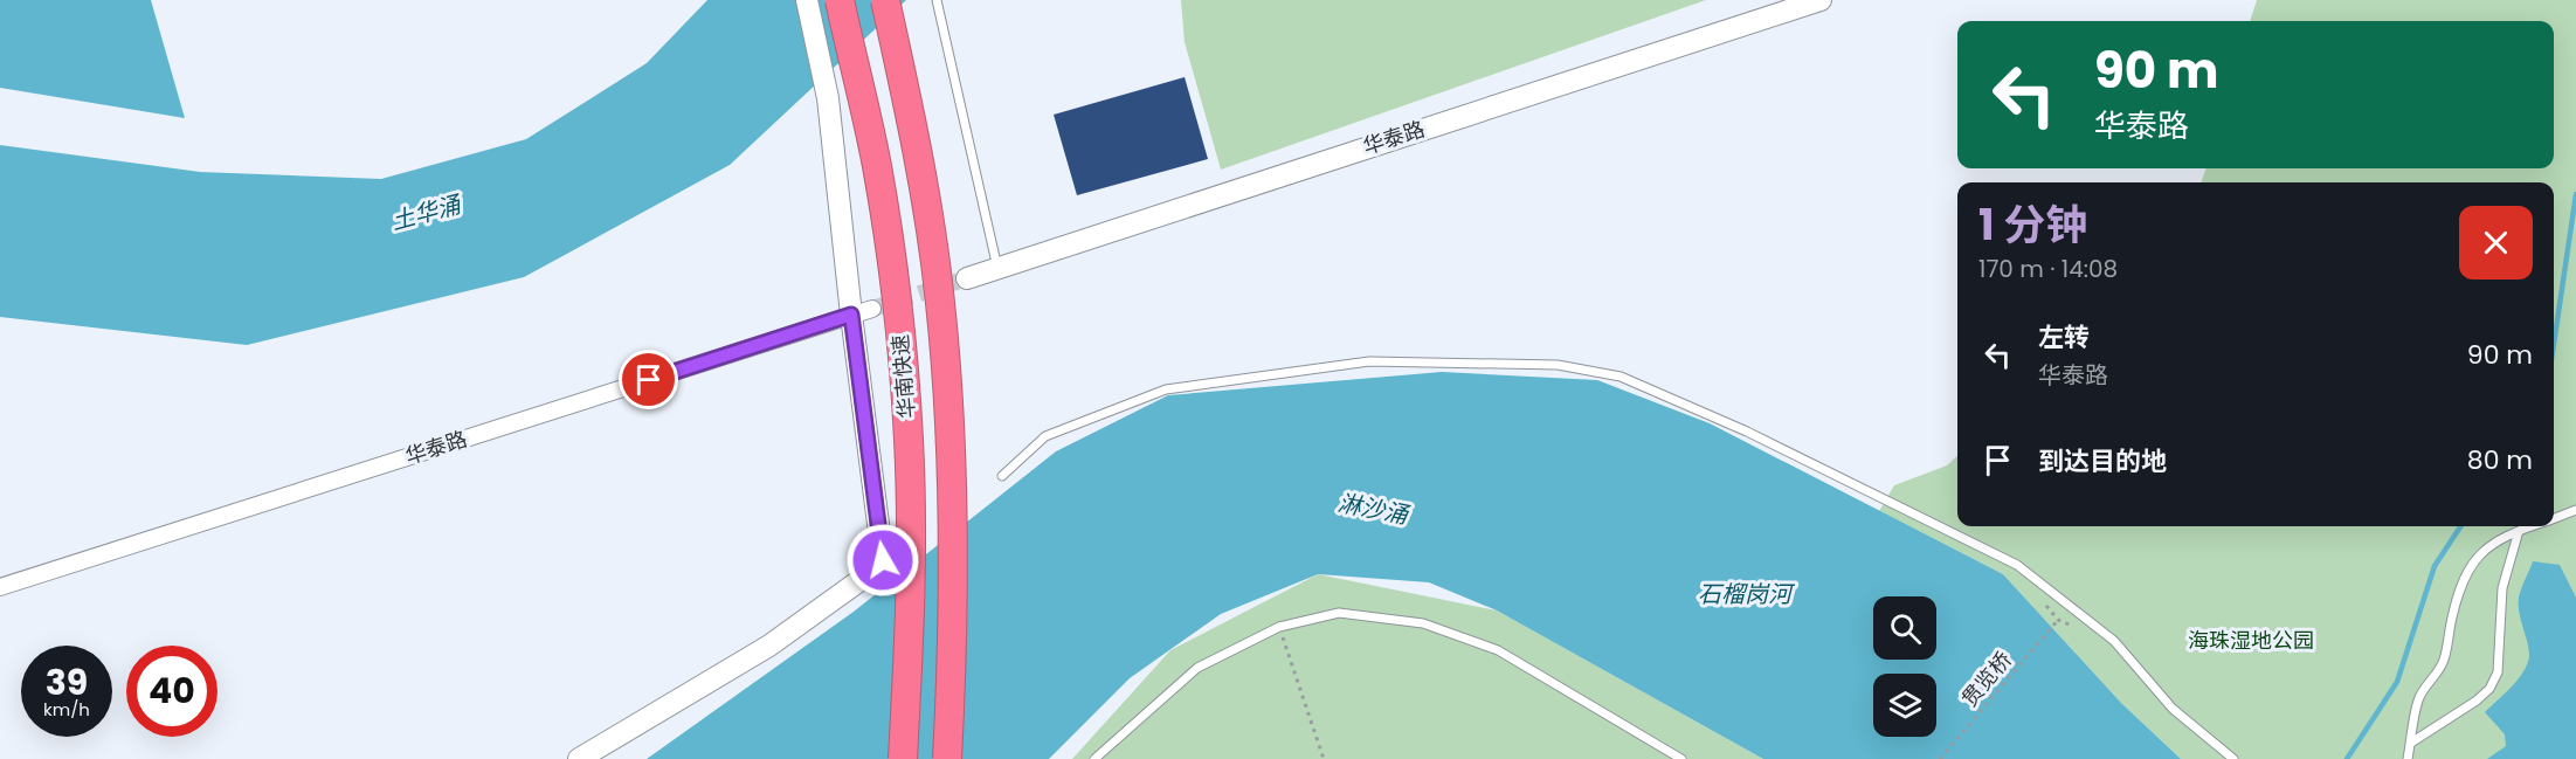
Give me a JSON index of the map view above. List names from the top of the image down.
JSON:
{
  "streets": {
    "highway": ["华南快速"],
    "street": ["华泰路"],
    "path": ["贯览桥"]
  },
  "water": ["土华涌", "淋沙涌", "石榴岗河"],
  "parks": ["海珠湿地公园"],
  "page": {
    "turn": ["90 m", "华泰路"],
    "heading": ["1 分钟", "170 m · 14:08"],
    "list": [
      {
        "name": "左转",
        "note": "华泰路",
        "value": "90 m"
      },
      {
        "name": "到达目的地",
        "value": "80 m"
      }
    ],
    "speed": "39 km/h",
    "limit": "40"
  }
}
